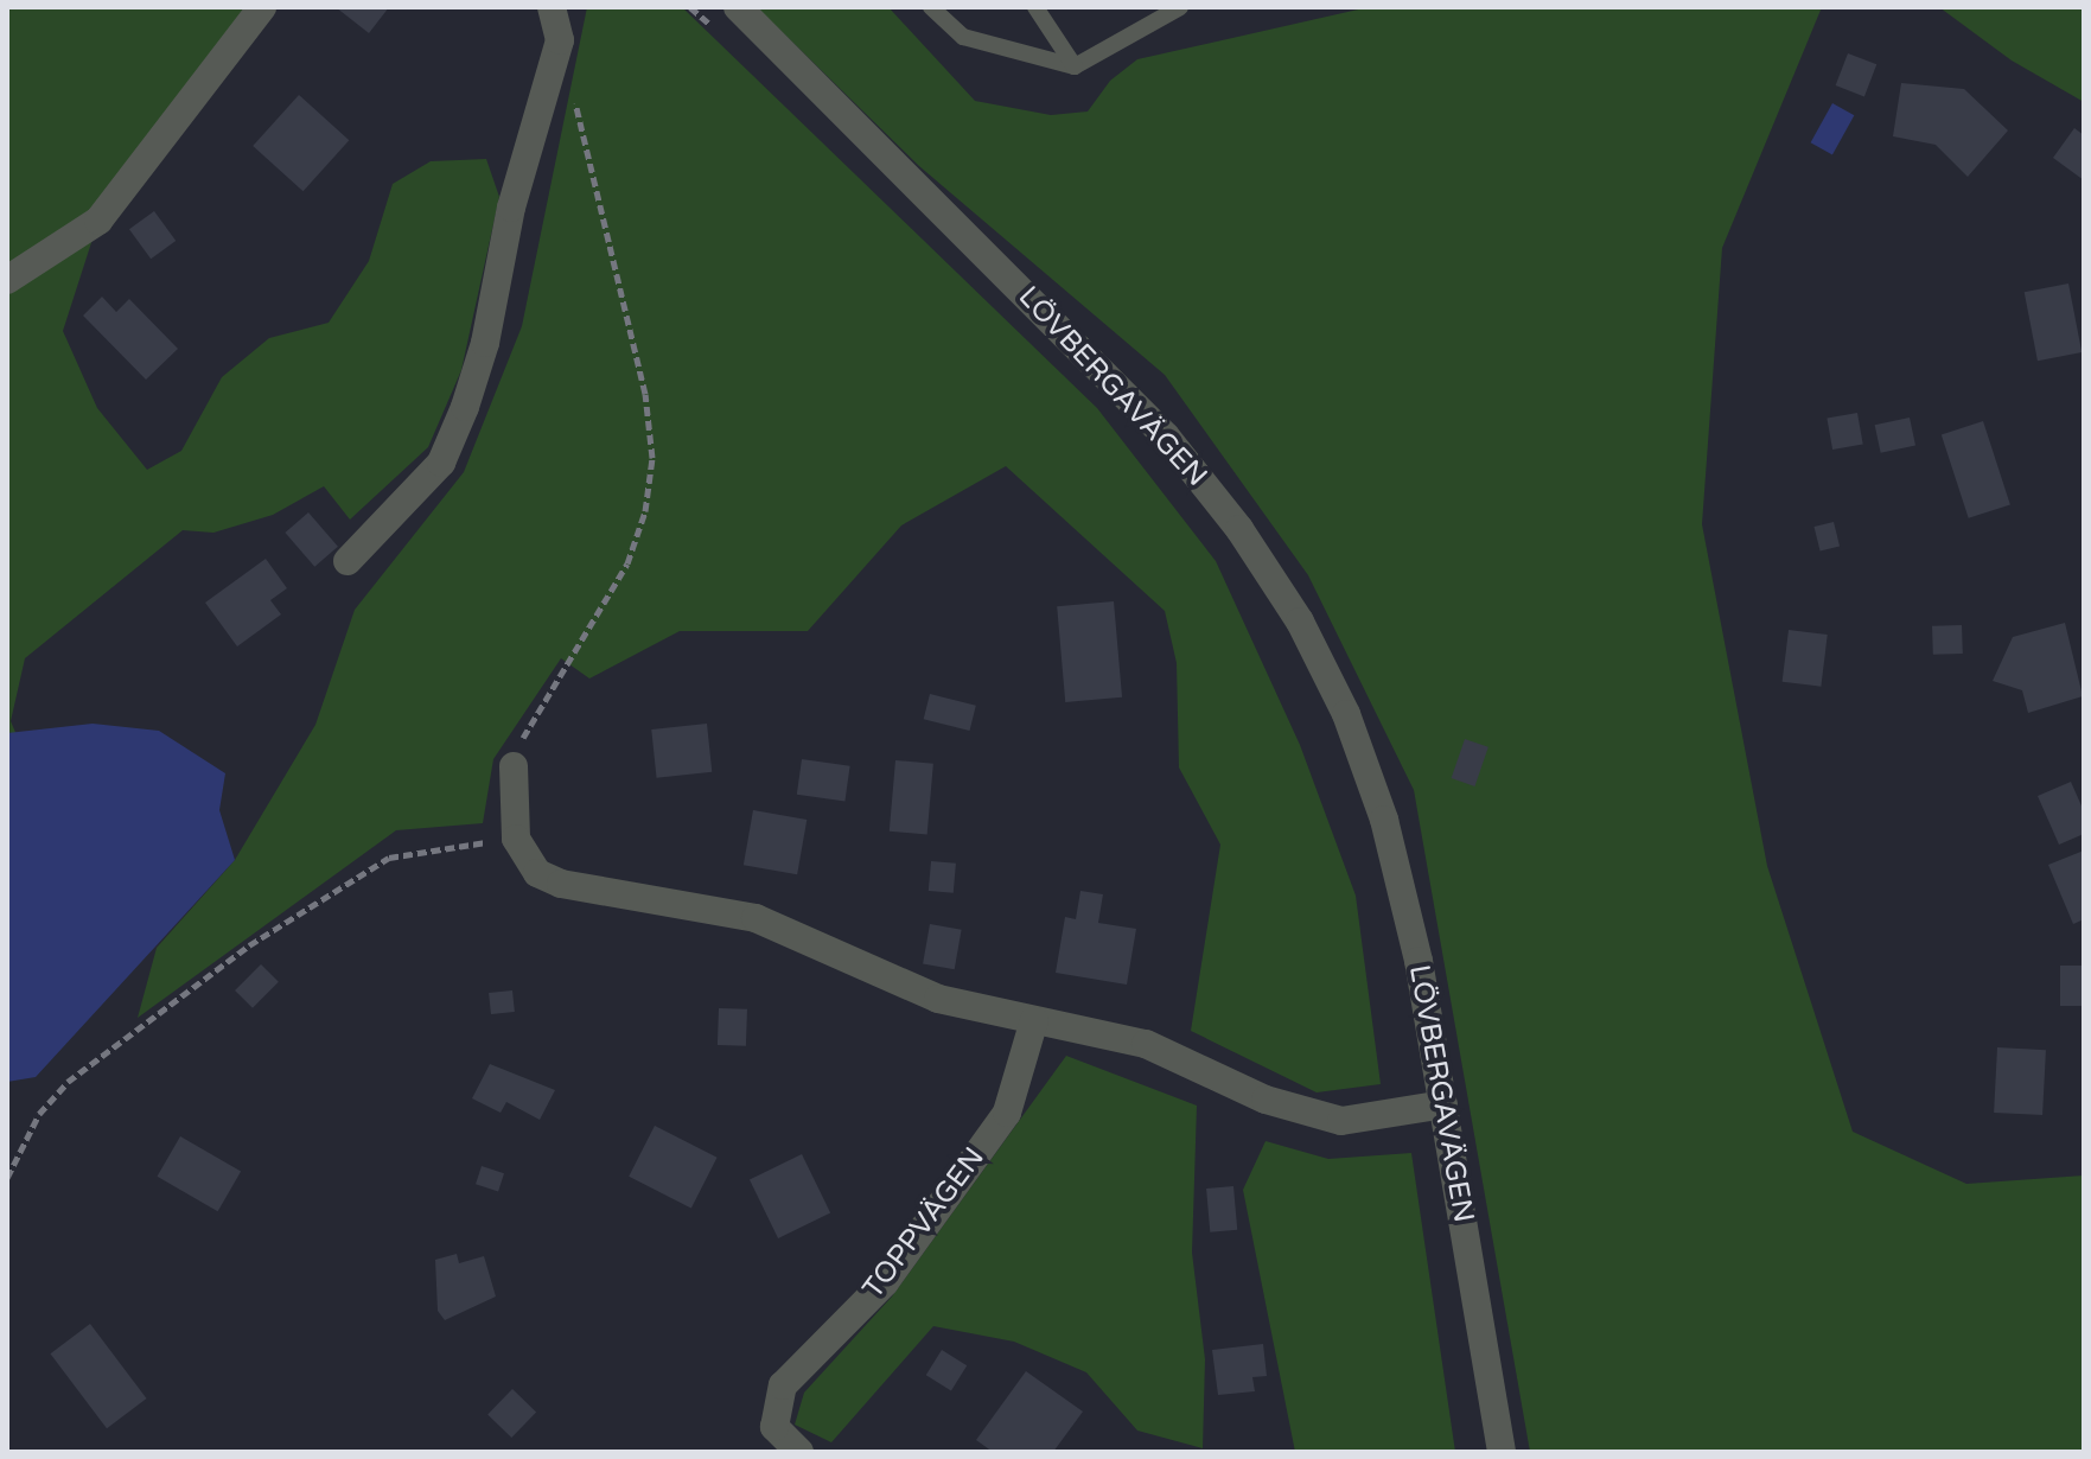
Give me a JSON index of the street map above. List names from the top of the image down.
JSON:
{
  "streets": {
    "street": ["LÖVBERGAVÄGEN", "TOPPVÄGEN"]
  }
}
